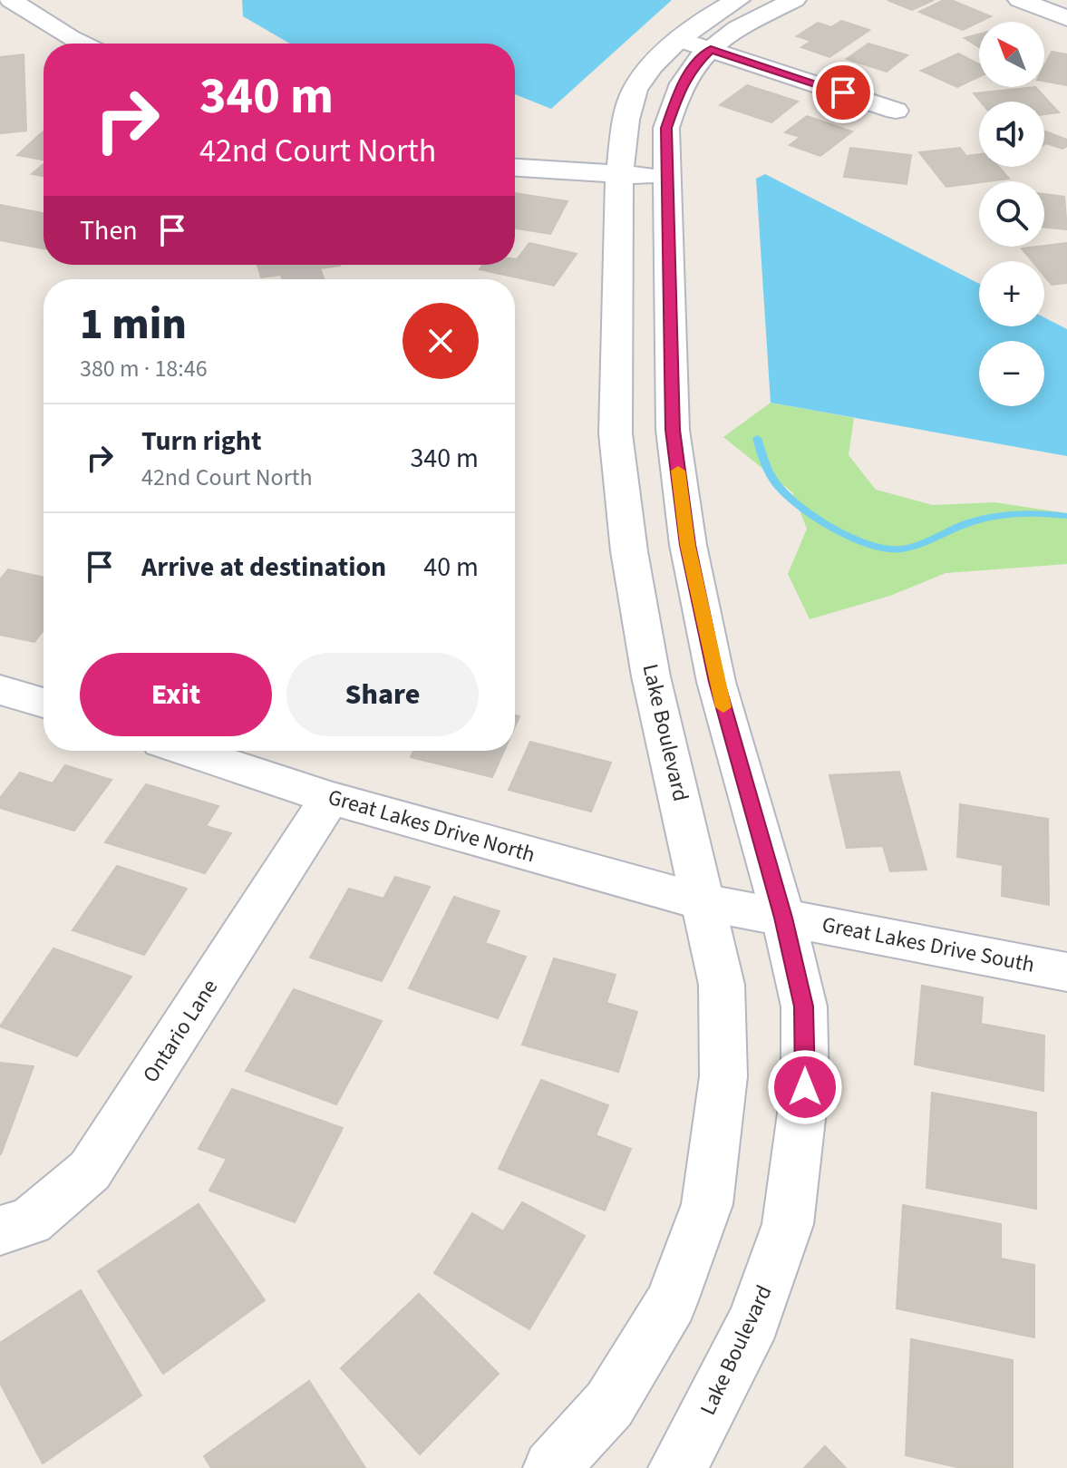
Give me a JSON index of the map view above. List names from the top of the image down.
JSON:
{
  "streets": {
    "street": [
      "Lake Boulevard",
      "Great Lakes Drive North",
      "Great Lakes Drive South",
      "Ontario Lane"
    ]
  },
  "crossings": [
    ["Lake Boulevard", "Great Lakes Drive North"],
    ["Lake Boulevard", "Great Lakes Drive South"],
    ["Great Lakes Drive North", "Great Lakes Drive South"],
    ["Great Lakes Drive North", "Ontario Lane"]
  ],
  "north": "top left",
  "page": {
    "map_buttons": ["+", "−"],
    "turn": ["340 m", "42nd Court North"],
    "then": "Then",
    "heading": ["1 min", "380 m · 18:46"],
    "list": [
      {
        "name": "Turn right",
        "note": "42nd Court North",
        "value": "340 m"
      },
      {
        "name": "Arrive at destination",
        "value": "40 m"
      }
    ],
    "buttons": ["Exit", "Share"]
  }
}
